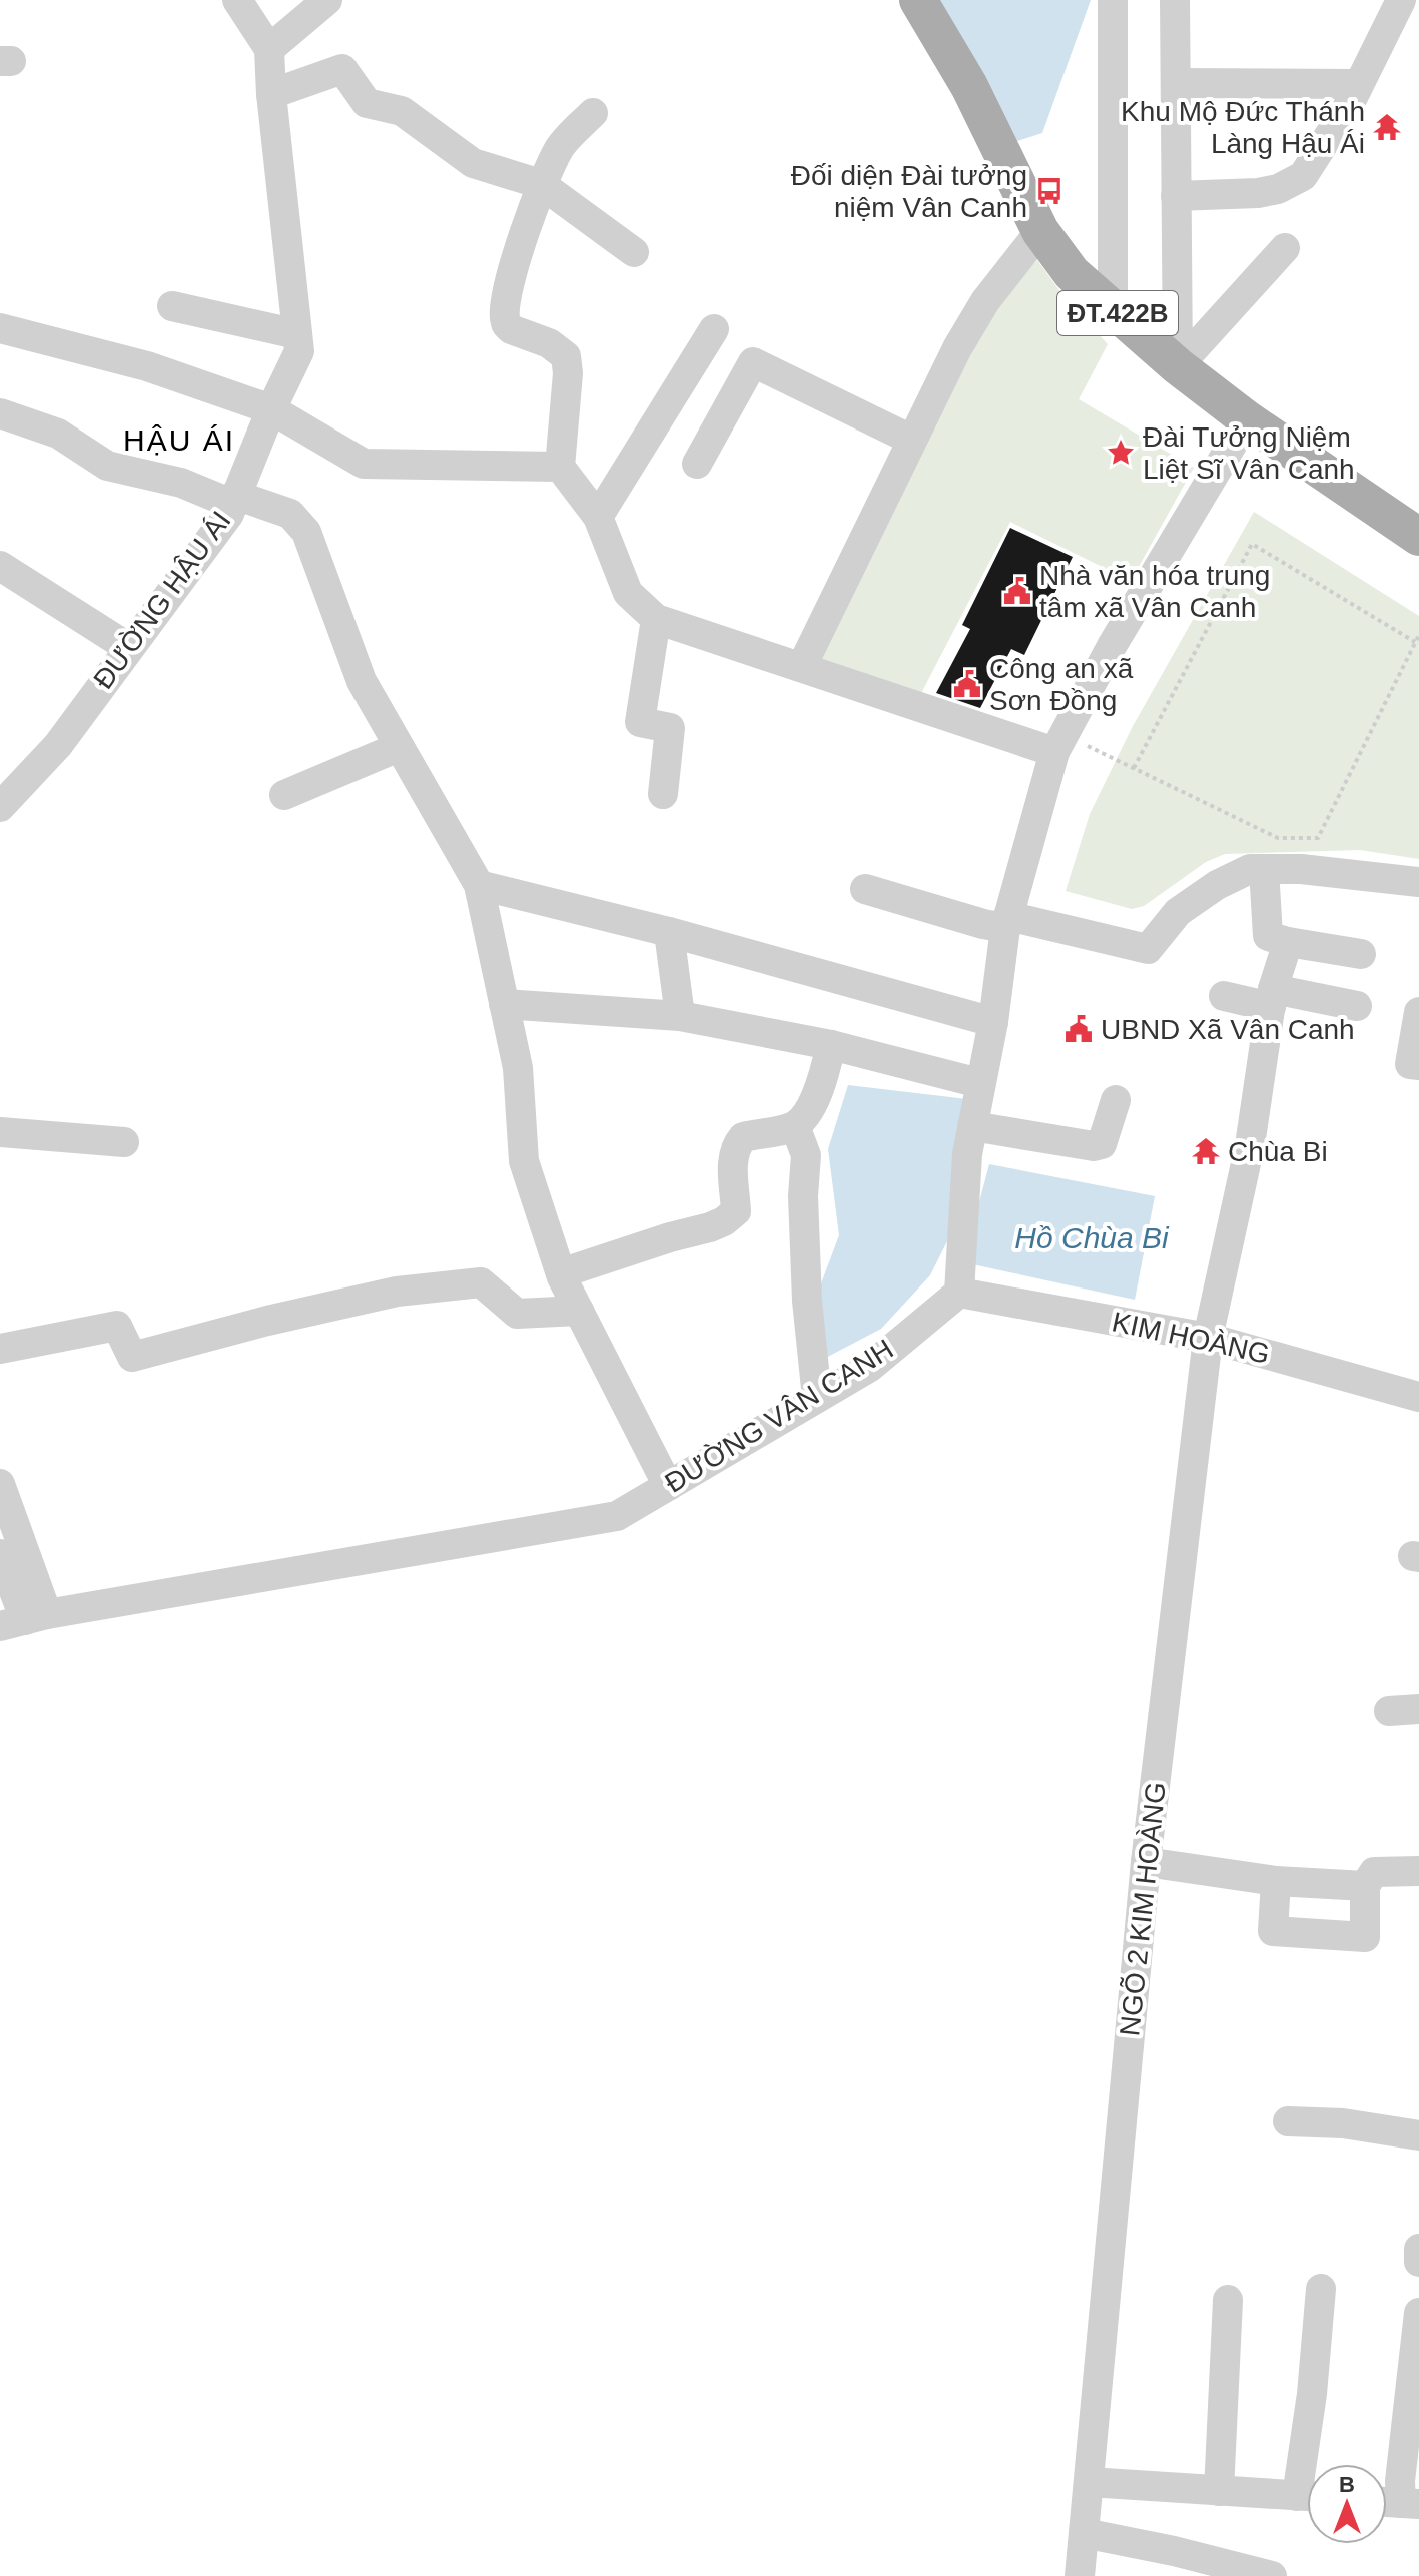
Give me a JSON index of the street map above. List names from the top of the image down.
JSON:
{
  "streets": {
    "main road": ["ĐT.422B"],
    "street": [
      "ĐƯỜNG HẬU ÁI",
      "KIM HOÀNG",
      "ĐƯỜNG VÂN CANH",
      "NGÕ 2 KIM HOÀNG"
    ]
  },
  "crossings": [
    ["KIM HOÀNG", "ĐƯỜNG VÂN CANH"],
    ["KIM HOÀNG", "NGÕ 2 KIM HOÀNG"]
  ],
  "districts": ["HẬU ÁI"],
  "water": ["Hồ Chùa Bi"],
  "places": {
    "temple": ["Khu Mộ Đức Thánh Làng Hậu Ái", "Chùa Bi"],
    "bus stop": ["Đối diện Đài tưởng niệm Vân Canh"],
    "place": ["Đài Tưởng Niệm Liệt Sĩ Vân Canh"],
    "public building": ["Nhà văn hóa trung tâm xã Vân Canh", "Công an xã Sơn Đồng", "UBND Xã Vân Canh"]
  },
  "north": "top"
}
